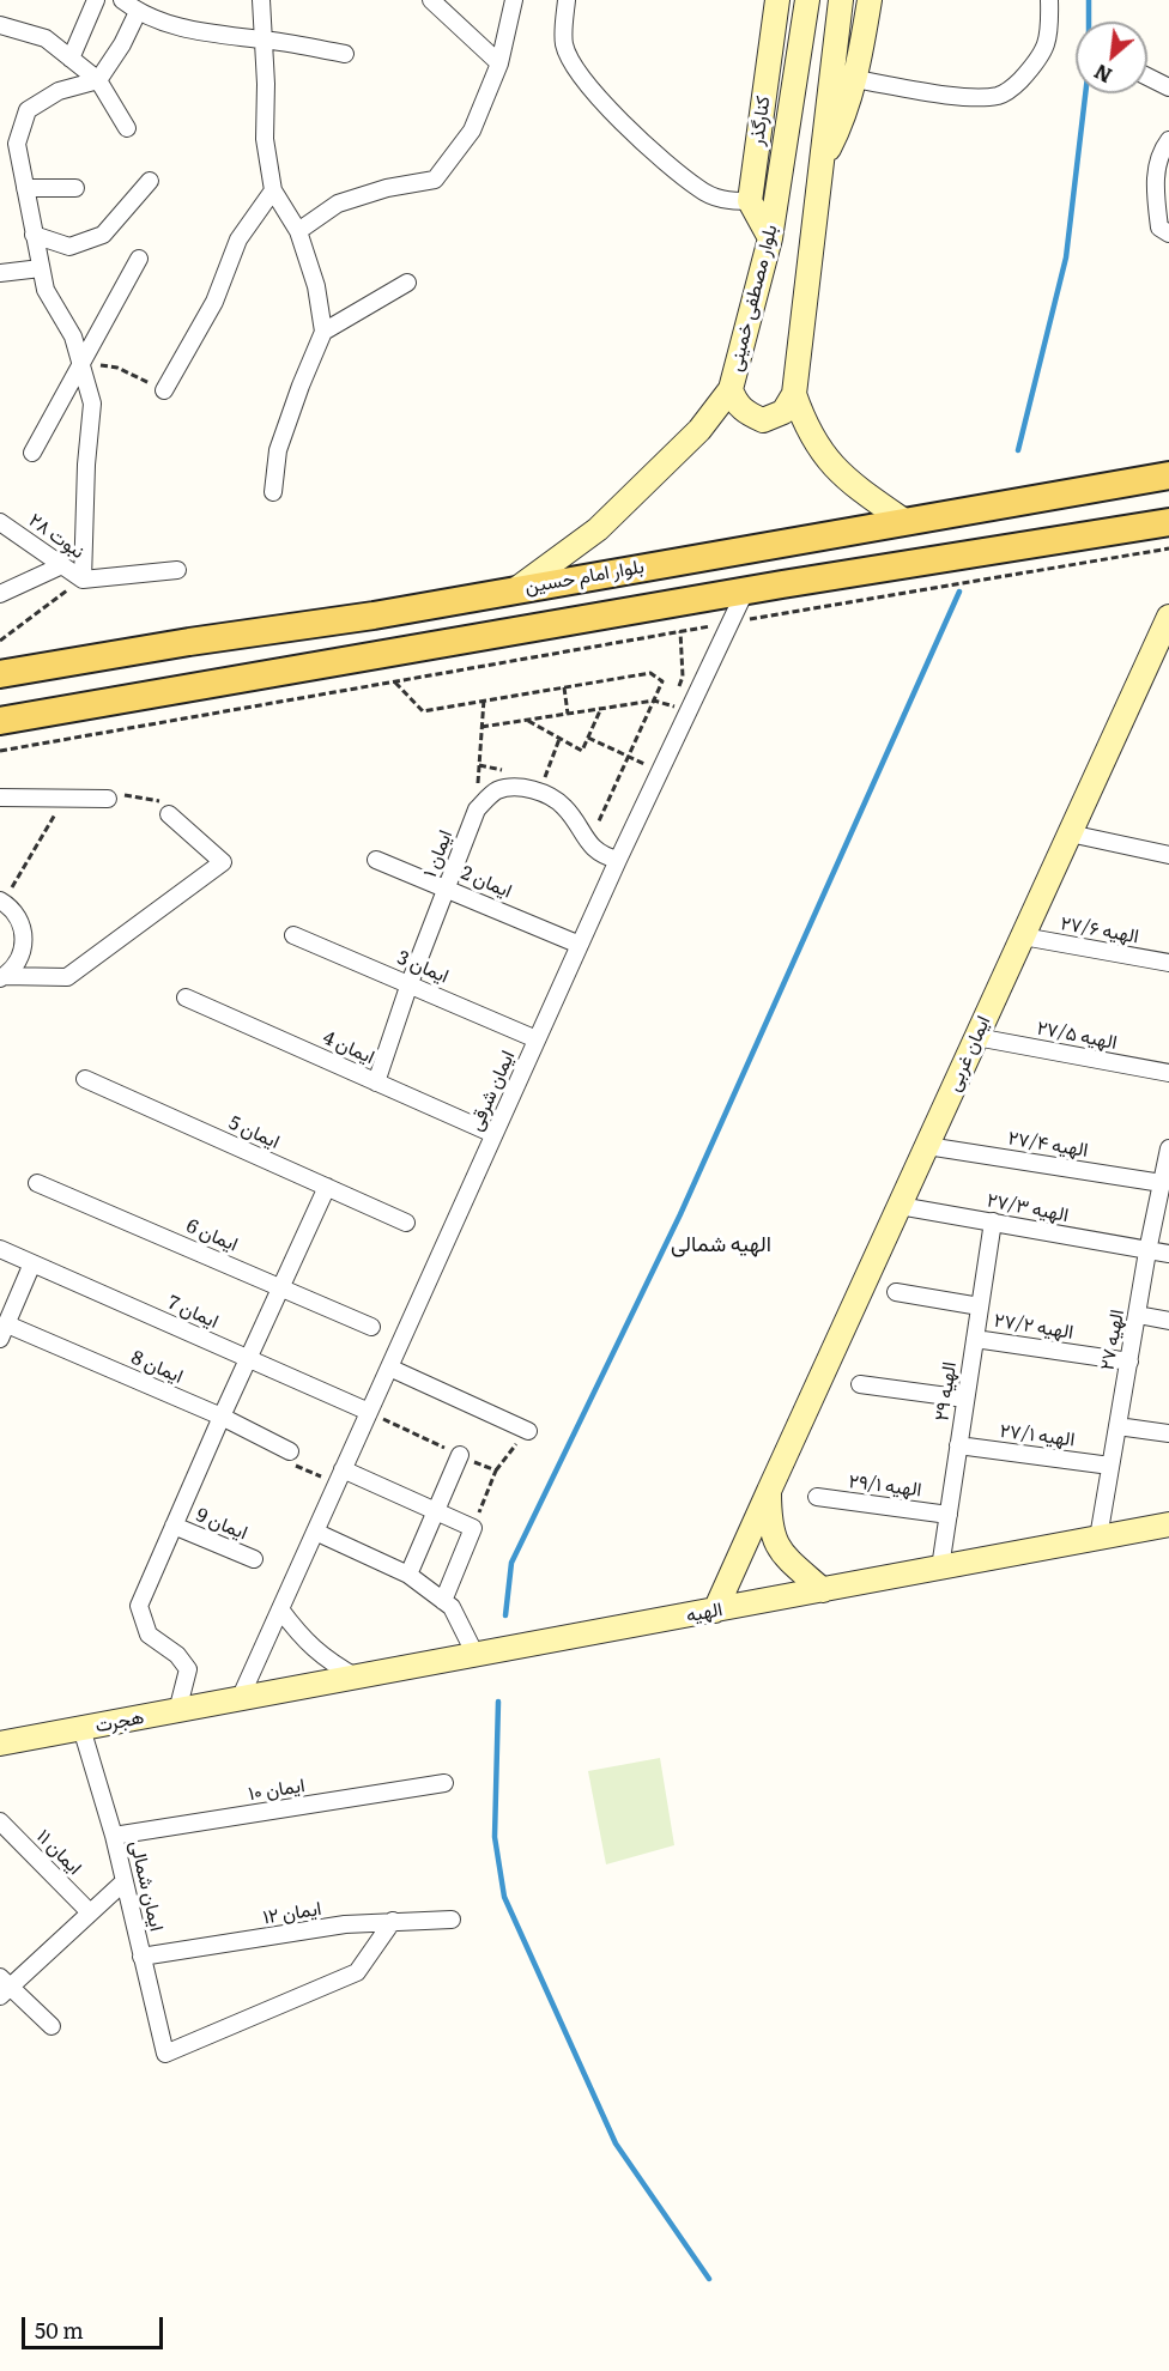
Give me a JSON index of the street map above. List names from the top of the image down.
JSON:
{
  "streets": {
    "main road": [
      "کنارگذر",
      "بلوار مصطفی خمینی",
      "بلوار امام حسین",
      "ایمان غربی",
      "الهیه",
      "هجرت"
    ],
    "street": [
      "نبوت ۲۸",
      "ایمان ۱",
      "ایمان 2",
      "الهیه ۲۷/۶",
      "ایمان 3",
      "الهیه ۲۷/۵",
      "ایمان 4",
      "ایمان شرقی",
      "ایمان 5",
      "الهیه ۲۷/۴",
      "الهیه ۲۷/۳",
      "ایمان 6",
      "ایمان 7",
      "الهیه ۲۷/۲",
      "الهیه ۲۷",
      "ایمان 8",
      "الهیه ۲۹",
      "الهیه ۲۷/۱",
      "الهیه ۲۹/۱",
      "ایمان 9",
      "ایمان ۱۰",
      "ایمان ۱۱",
      "ایمان شمالی",
      "ایمان ۱۲"
    ]
  },
  "crossings": [
    ["بلوار مصطفی خمینی", "بلوار امام حسین"],
    ["بلوار امام حسین", "ایمان شرقی"],
    ["ایمان ۱", "ایمان 2"],
    ["ایمان ۱", "ایمان 3"],
    ["ایمان ۱", "ایمان 4"],
    ["ایمان 2", "ایمان شرقی"],
    ["الهیه ۲۷/۶", "ایمان غربی"],
    ["ایمان 3", "ایمان شرقی"],
    ["الهیه ۲۷/۵", "ایمان غربی"],
    ["ایمان 4", "ایمان شرقی"],
    ["ایمان غربی", "الهیه ۲۷/۴"],
    ["ایمان غربی", "الهیه ۲۷/۳"],
    ["ایمان غربی", "الهیه"],
    ["ایمان شرقی", "ایمان 7"],
    ["ایمان شرقی", "الهیه"],
    ["ایمان شرقی", "هجرت"],
    ["الهیه ۲۷/۴", "الهیه ۲۷"],
    ["الهیه ۲۷/۳", "الهیه ۲۷"],
    ["الهیه ۲۷/۳", "الهیه ۲۹"],
    ["الهیه ۲۷/۲", "الهیه ۲۷"],
    ["الهیه ۲۷/۲", "الهیه ۲۹"],
    ["الهیه ۲۷", "الهیه ۲۷/۱"],
    ["الهیه ۲۷", "الهیه"],
    ["الهیه ۲۹", "الهیه ۲۷/۱"],
    ["الهیه ۲۹", "الهیه ۲۹/۱"],
    ["الهیه ۲۹", "الهیه"],
    ["الهیه", "هجرت"],
    ["هجرت", "ایمان شمالی"],
    ["ایمان ۱۰", "ایمان شمالی"],
    ["ایمان شمالی", "ایمان ۱۲"]
  ],
  "districts": ["الهیه شمالی"],
  "scale_bar": "50 m",
  "north": "bottom left"
}
